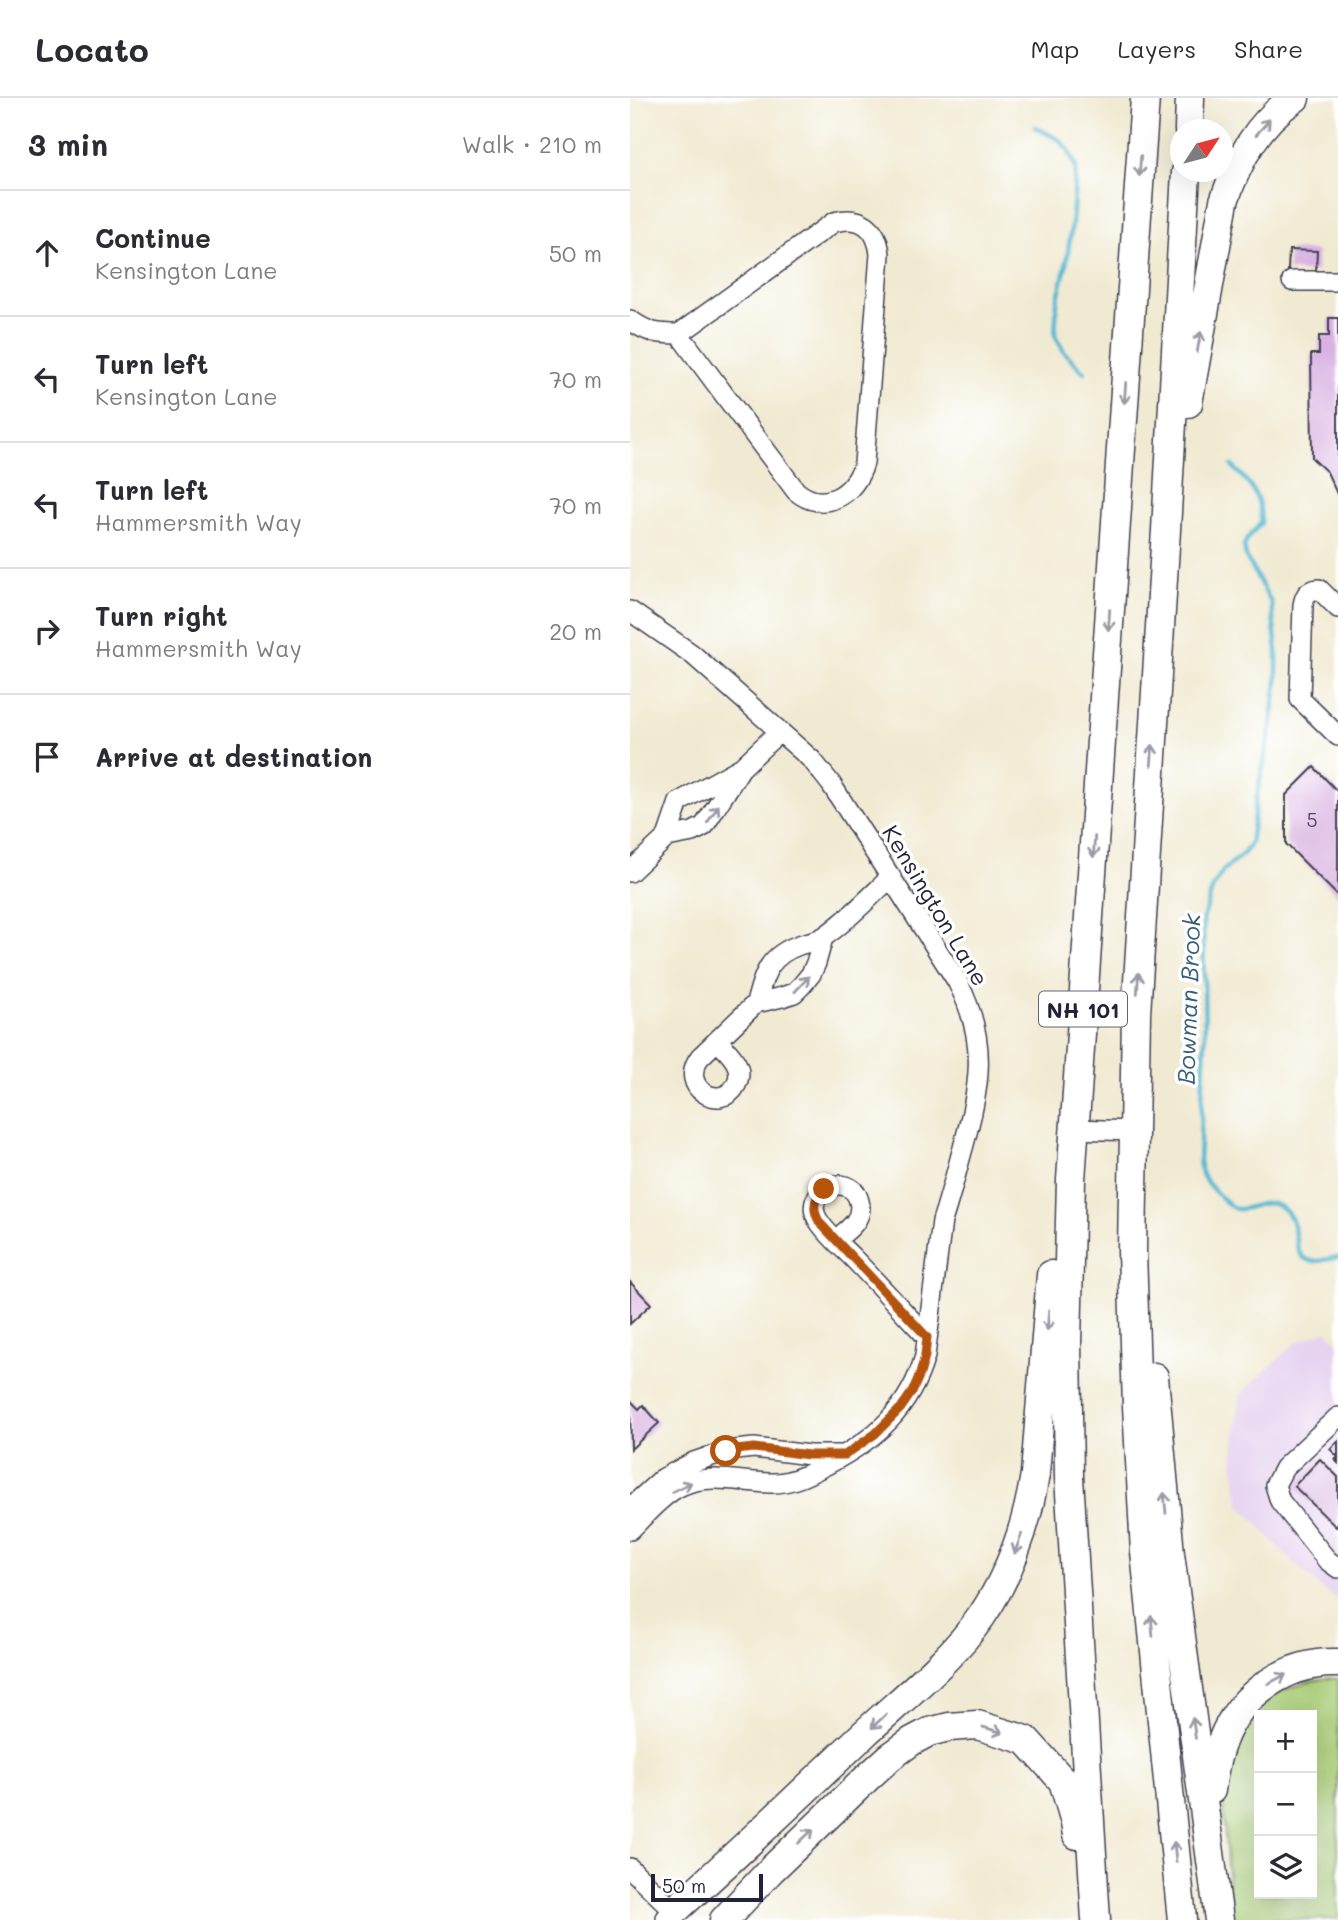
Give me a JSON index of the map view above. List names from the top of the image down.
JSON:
{
  "streets": {
    "highway": ["NH 101"],
    "street": ["Kensington Lane"]
  },
  "water": ["Bowman Brook"],
  "house_numbers": ["5"],
  "scale_bar": "50 m",
  "north": "top right",
  "page": {
    "header": "Locato",
    "nav": ["Map", "Layers", "Share"],
    "heading": ["3 min", "Walk · 210 m"],
    "list": [
      ["Continue", "Kensington Lane", "50 m"],
      ["Turn left", "Kensington Lane", "70 m"],
      ["Turn left", "Hammersmith Way", "70 m"],
      ["Turn right", "Hammersmith Way", "20 m"],
      "Arrive at destination"
    ],
    "map_buttons": ["+", "−"],
    "scale": "50 m"
  }
}
